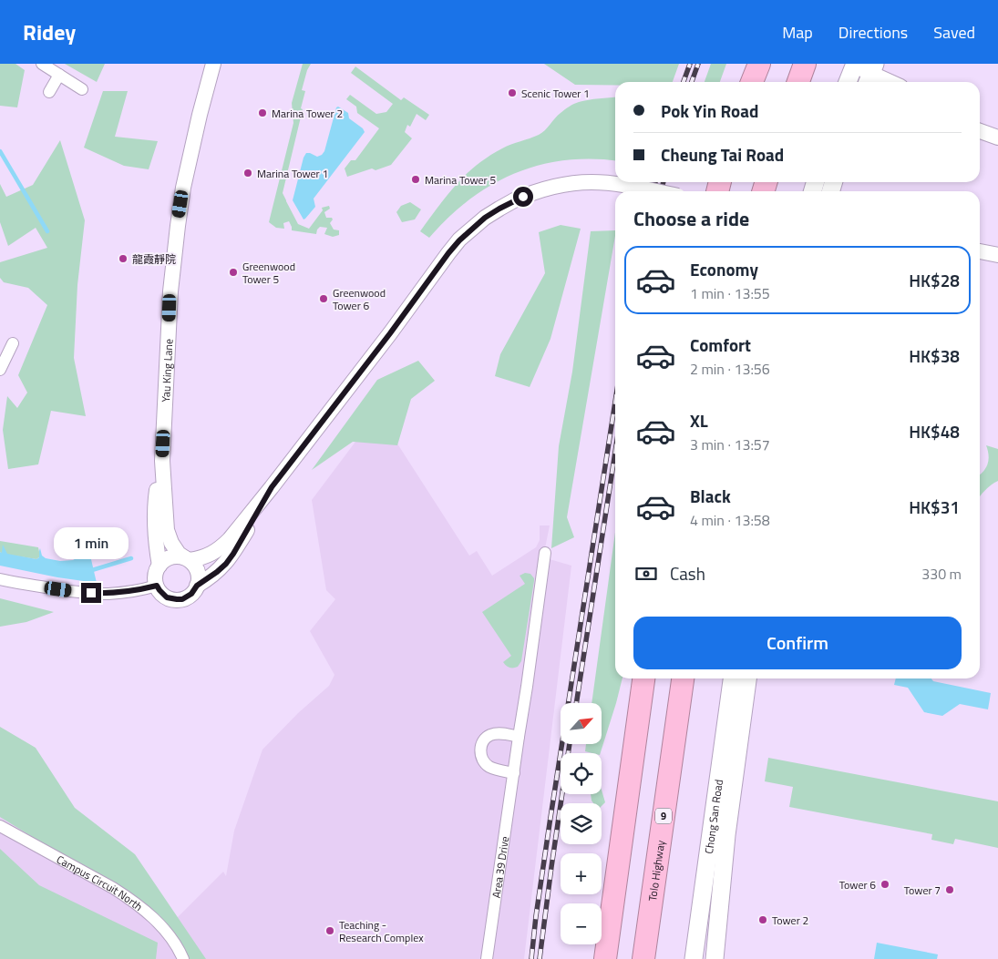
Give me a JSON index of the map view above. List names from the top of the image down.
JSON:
{
  "streets": {
    "highway": ["9", "Tolo Highway"],
    "main road": ["Chong San Road"],
    "street": ["Yau King Lane", "Area 39 Drive", "Campus Circuit North"]
  },
  "places": [
    "Scenic Tower 1",
    "Marina Tower 2",
    "Marina Tower 1",
    "Marina Tower 5",
    "龍霞靜院",
    "Greenwood Tower 5",
    "Greenwood Tower 6",
    "Tower 6",
    "Tower 7",
    "Tower 2",
    "Teaching - Research Complex"
  ],
  "north": "top right",
  "page": {
    "header": "Ridey",
    "nav": ["Map", "Directions", "Saved"],
    "banner": ["Pok Yin Road", "Cheung Tai Road"],
    "heading": "Choose a ride",
    "list": [
      {
        "name": "Economy",
        "note": "1 min · 13:55",
        "value": "HK$28"
      },
      {
        "name": "Comfort",
        "note": "2 min · 13:56",
        "value": "HK$38"
      },
      {
        "name": "XL",
        "note": "3 min · 13:57",
        "value": "HK$48"
      },
      {
        "name": "Black",
        "note": "4 min · 13:58",
        "value": "HK$31"
      }
    ],
    "bubble": "1 min",
    "pay": ["Cash", "330 m"],
    "buttons": "Confirm",
    "map_buttons": ["+", "−"]
  }
}
